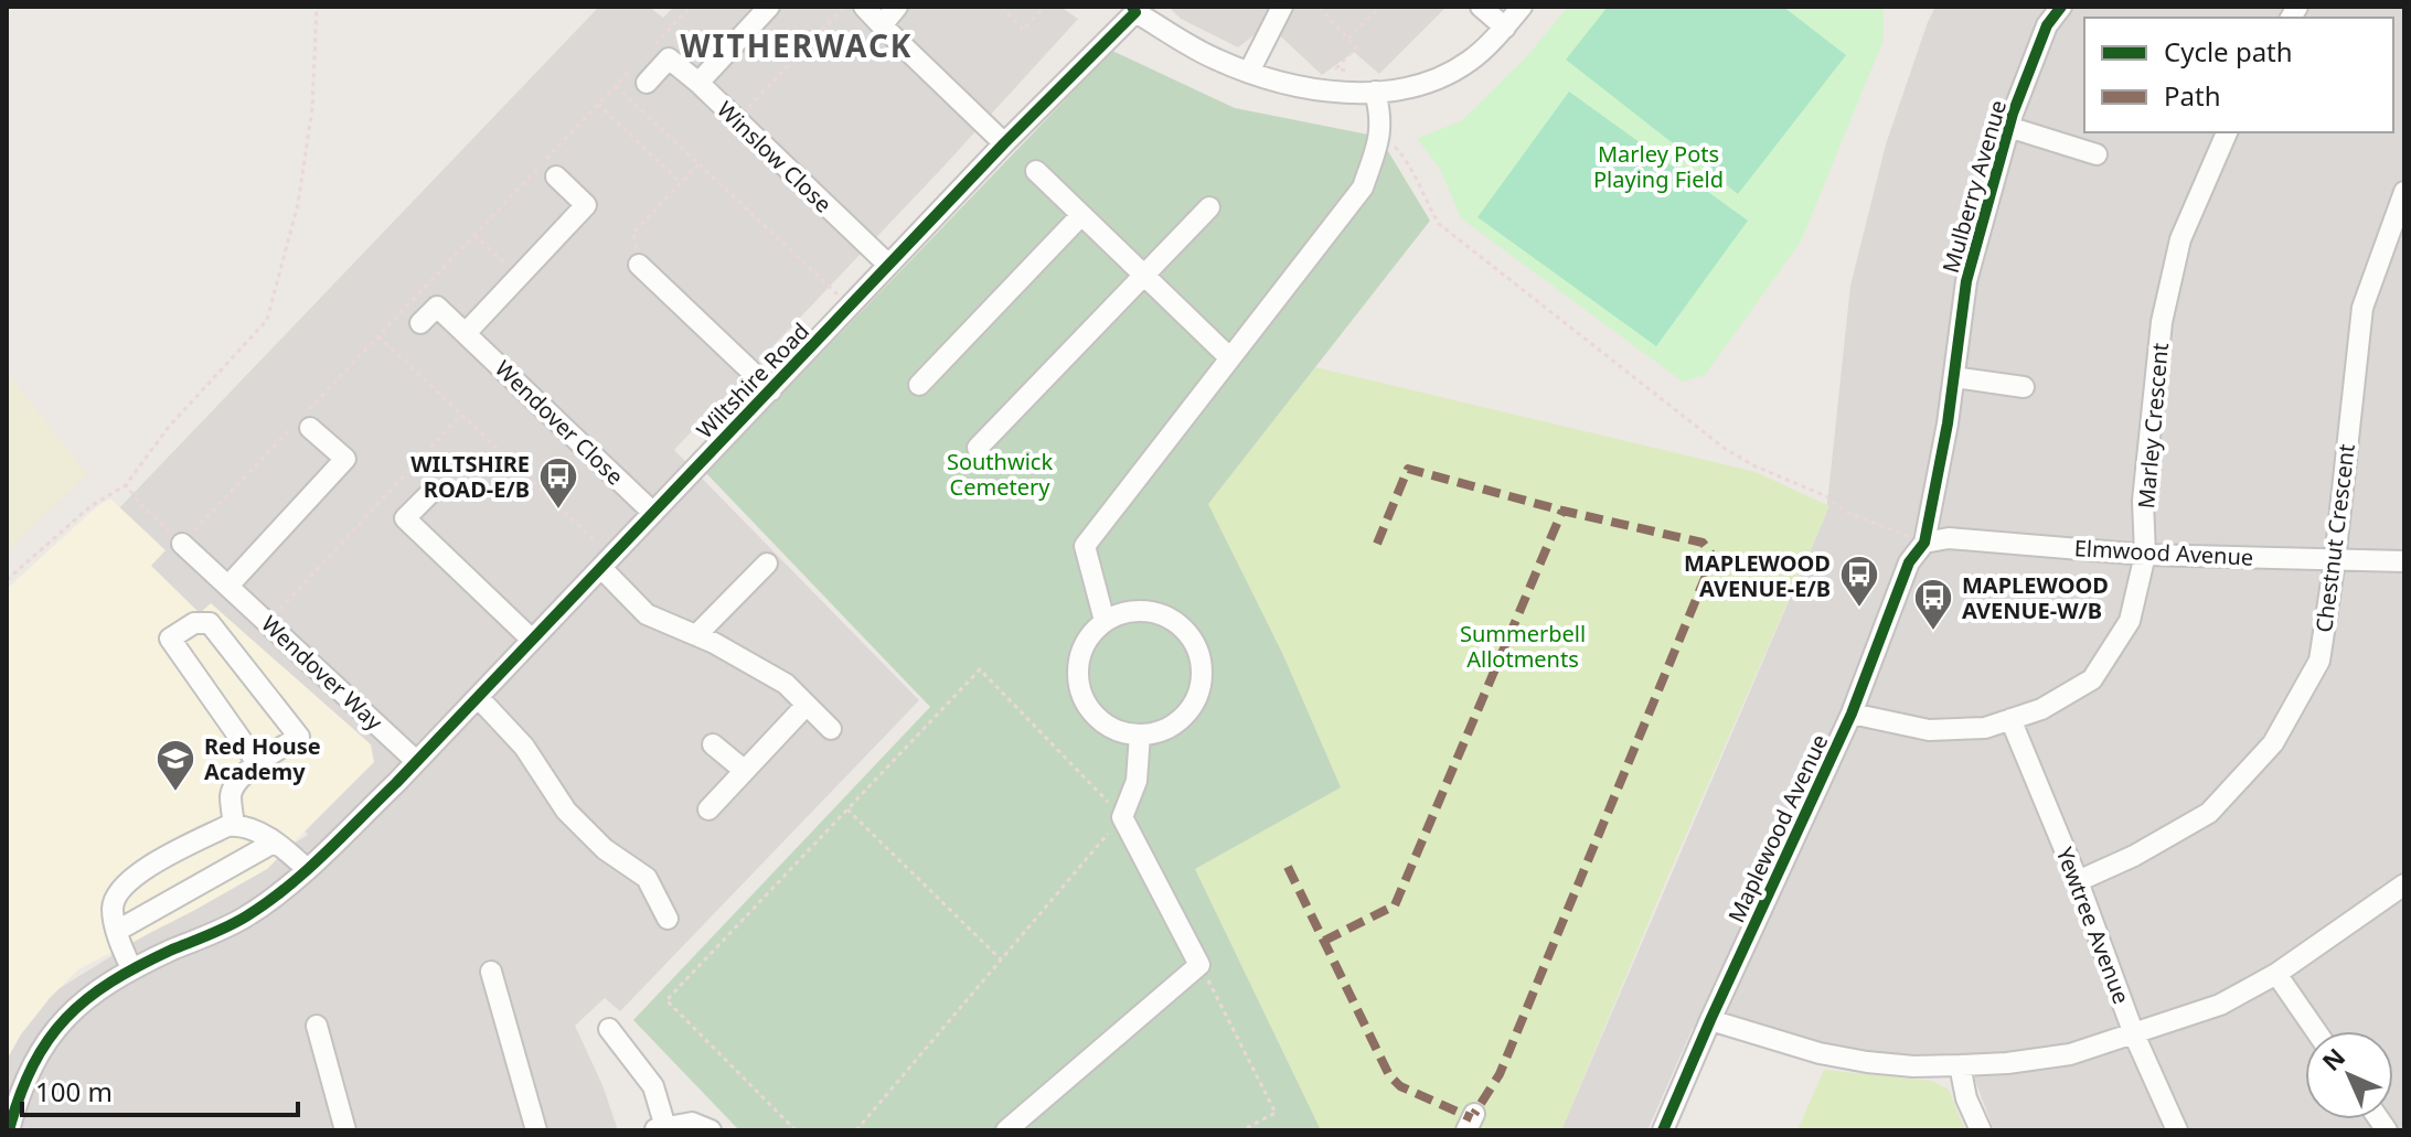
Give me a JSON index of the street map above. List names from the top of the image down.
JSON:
{
  "streets": {
    "street": [
      "Winslow Close",
      "Mulberry Avenue",
      "Wiltshire Road",
      "Wendover Close",
      "Marley Crescent",
      "Chestnut Crescent",
      "Elmwood Avenue",
      "Wendover Way",
      "Maplewood Avenue",
      "Yewtree Avenue"
    ]
  },
  "crossings": [
    ["Winslow Close", "Wiltshire Road"],
    ["Mulberry Avenue", "Elmwood Avenue"],
    ["Mulberry Avenue", "Maplewood Avenue"],
    ["Wiltshire Road", "Wendover Close"],
    ["Wiltshire Road", "Wendover Way"],
    ["Marley Crescent", "Elmwood Avenue"],
    ["Marley Crescent", "Maplewood Avenue"],
    ["Marley Crescent", "Yewtree Avenue"],
    ["Chestnut Crescent", "Elmwood Avenue"],
    ["Chestnut Crescent", "Yewtree Avenue"],
    ["Elmwood Avenue", "Maplewood Avenue"]
  ],
  "districts": ["WITHERWACK"],
  "parks": ["Marley Pots Playing Field", "Southwick Cemetery", "Summerbell Allotments"],
  "places": {
    "bus stop": ["WILTSHIRE ROAD-E/B", "MAPLEWOOD AVENUE-E/B", "MAPLEWOOD AVENUE-W/B"],
    "school or university": ["Red House Academy"]
  },
  "legend": ["Cycle path", "Path"],
  "scale_bar": "100 m",
  "north": "top left"
}
